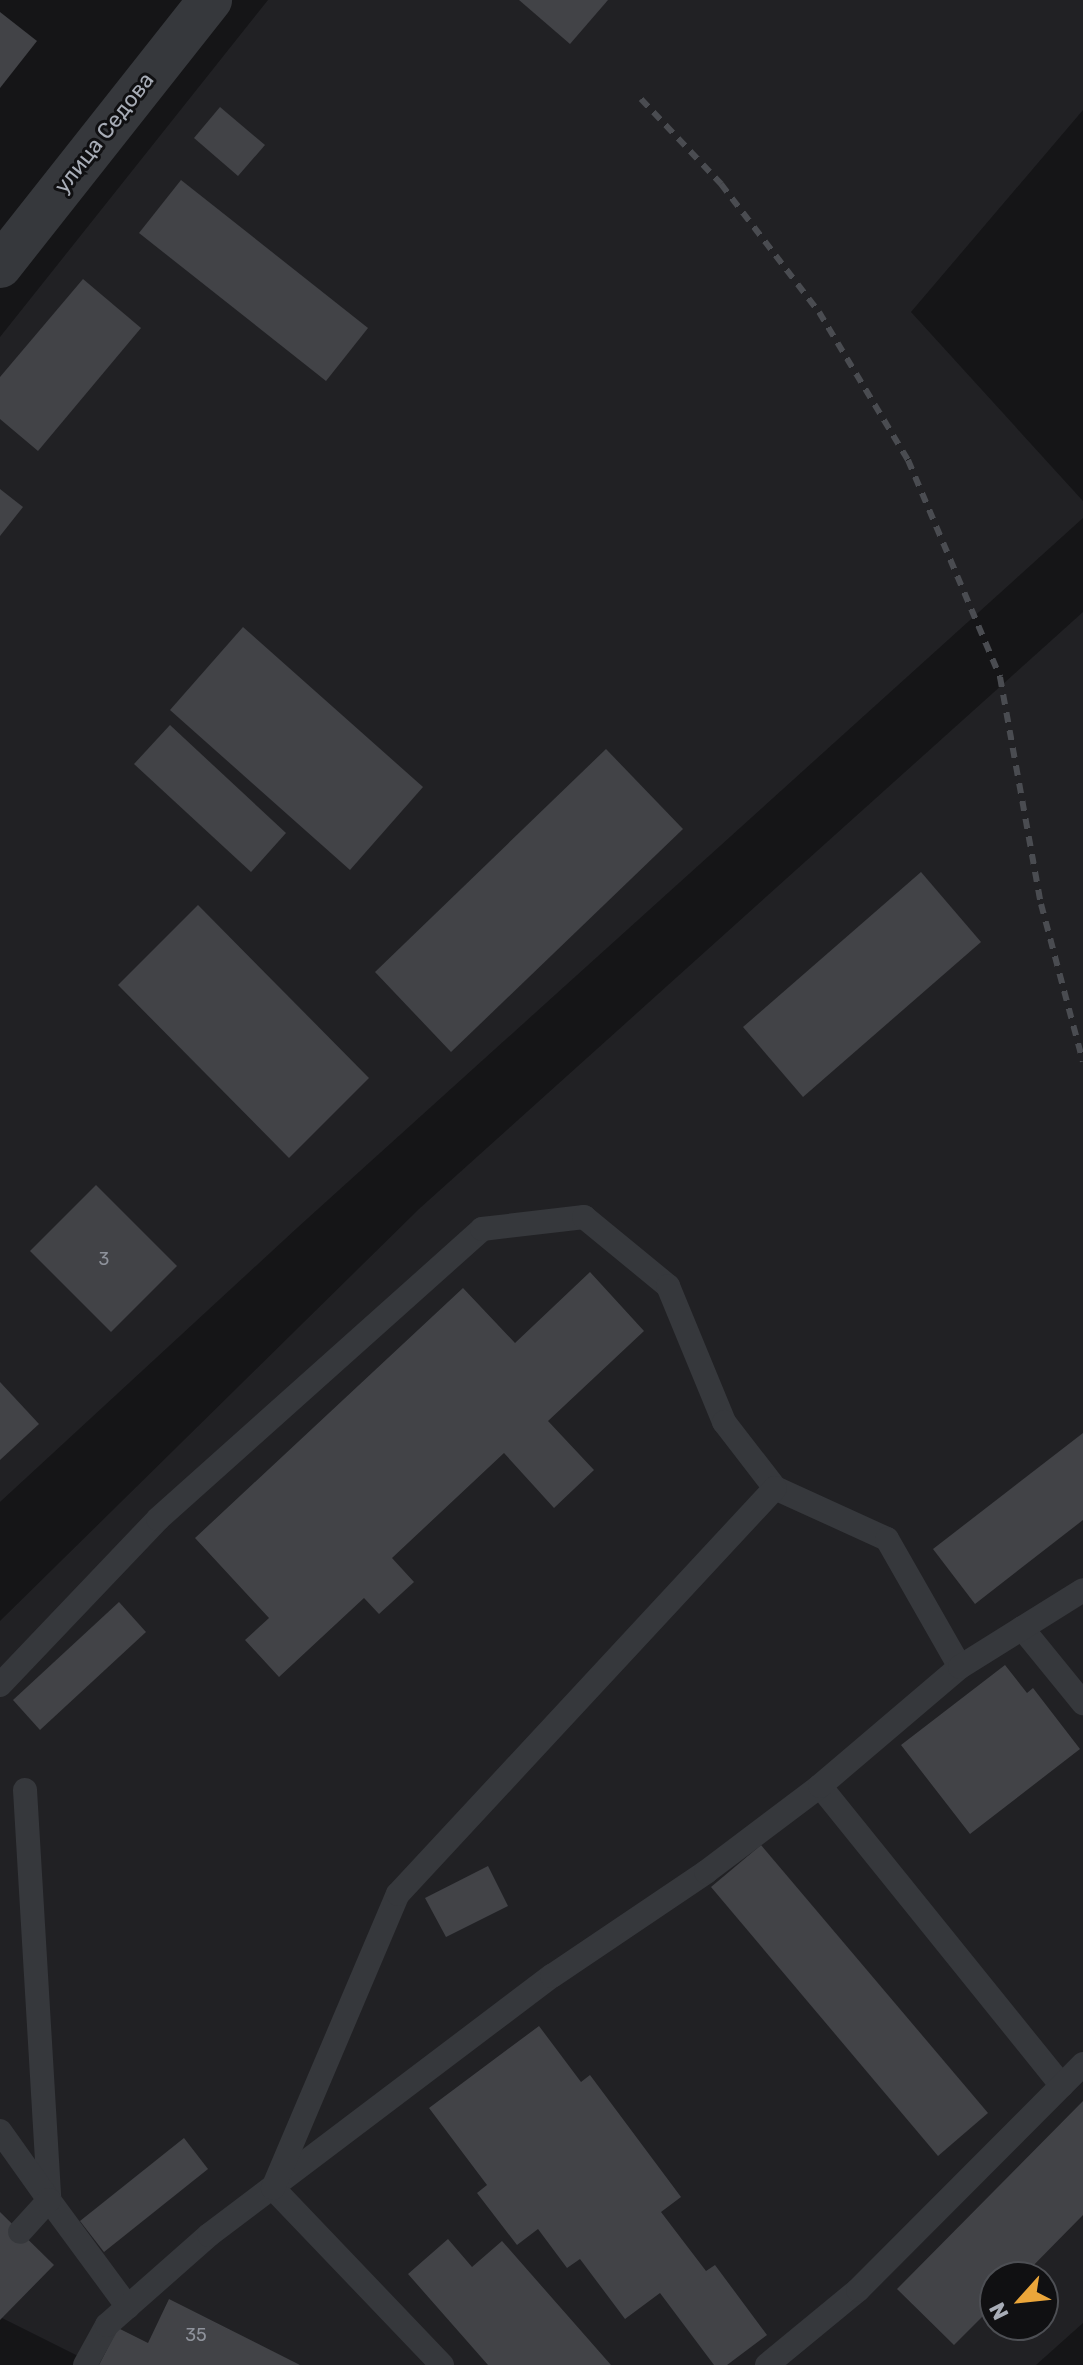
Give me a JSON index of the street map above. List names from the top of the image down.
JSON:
{
  "streets": {
    "street": ["улица Седова"]
  },
  "house_numbers": ["3", "35"],
  "north": "bottom left"
}
